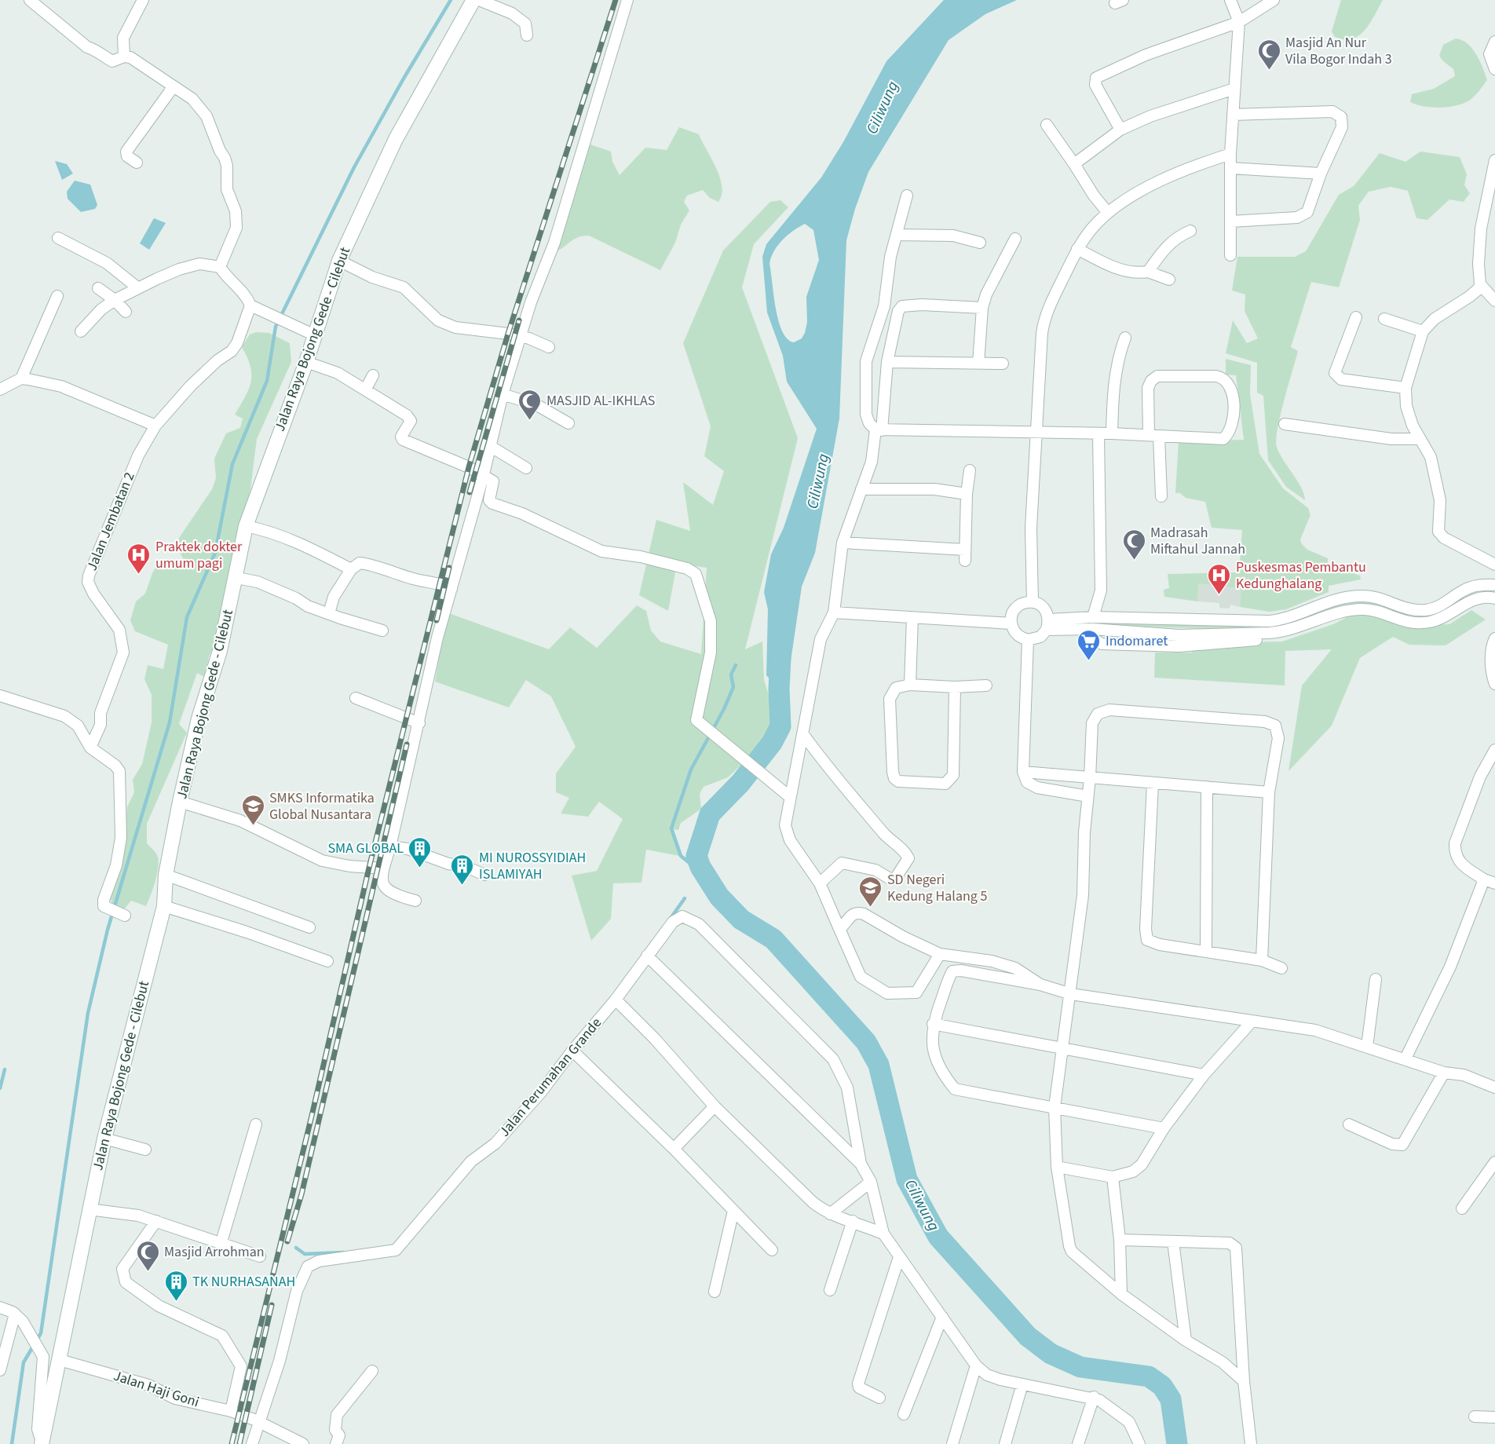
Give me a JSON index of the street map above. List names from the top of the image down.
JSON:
{
  "streets": {
    "main road": ["Jalan Raya Bojong Gede - Cilebut"],
    "street": ["Jalan Jembatan 2", "Jalan Perumahan Grande", "Jalan Haji Goni"]
  },
  "crossings": [
    ["Jalan Raya Bojong Gede - Cilebut", "Jalan Haji Goni"],
    ["Jalan Perumahan Grande", "Jalan Haji Goni"]
  ],
  "water": ["Ciliwung"],
  "places": {
    "mosque": [
      "Masjid An Nur Vila Bogor Indah 3",
      "MASJID AL-IKHLAS",
      "Madrasah Miftahul Jannah",
      "Masjid Arrohman"
    ],
    "hospital": ["Praktek dokter umum pagi", "Puskesmas Pembantu Kedunghalang"],
    "supermarket": ["Indomaret"],
    "school or university": ["SMKS Informatika Global Nusantara", "SD Negeri Kedung Halang 5"],
    "building": ["SMA GLOBAL", "MI NUROSSYIDIAH ISLAMIYAH", "TK NURHASANAH"]
  }
}
